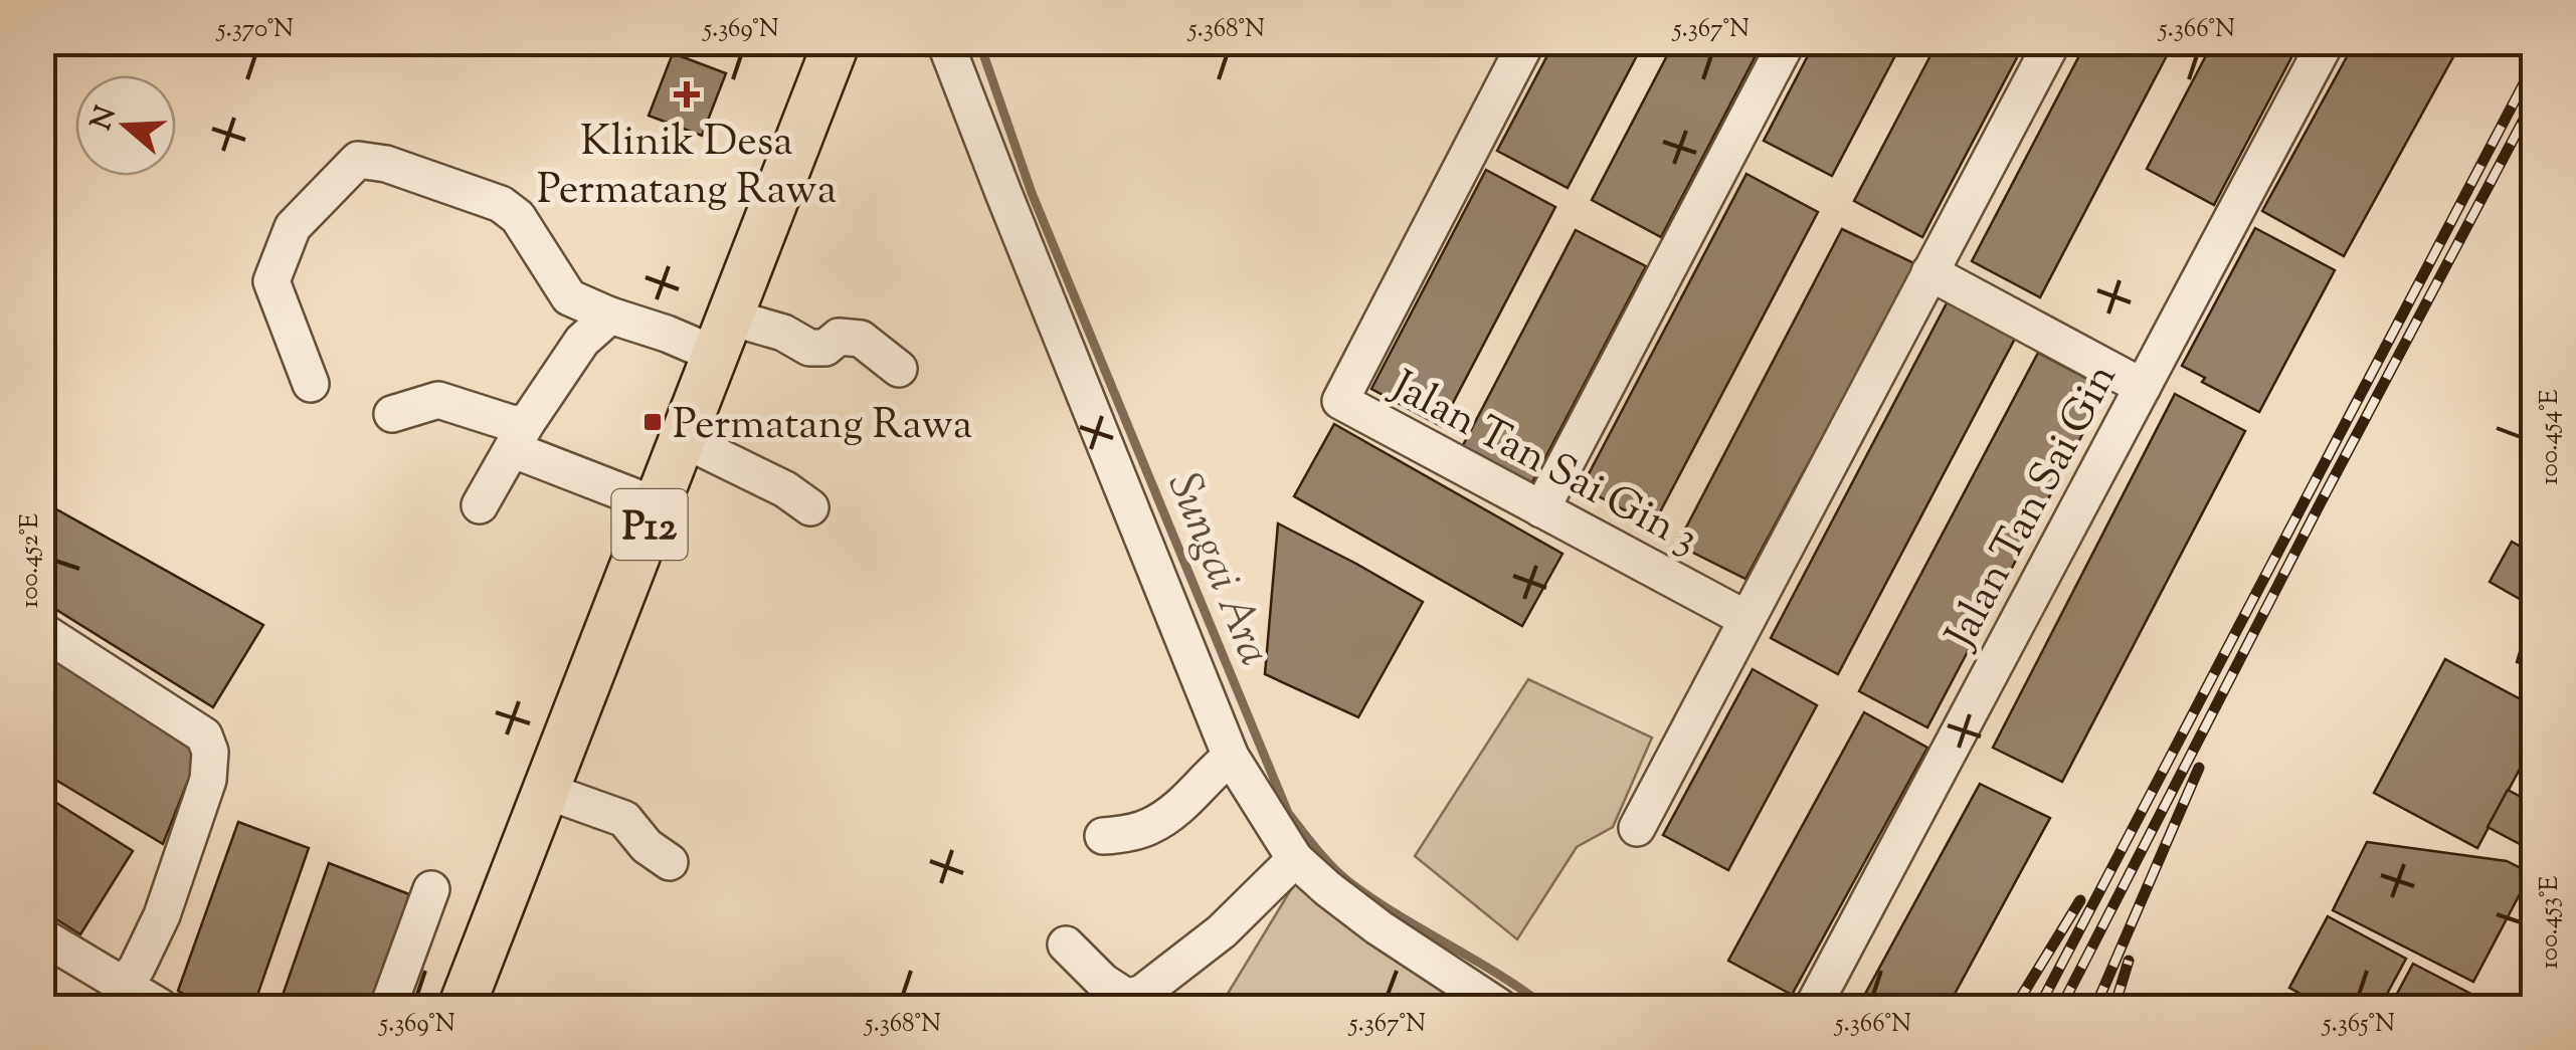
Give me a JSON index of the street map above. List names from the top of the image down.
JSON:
{
  "streets": {
    "main road": ["P12"],
    "street": ["Jalan Tan Sai Gin 3", "Jalan Tan Sai Gin"]
  },
  "water": ["Sungai Ara"],
  "places": {
    "health": ["Klinik Desa Permatang Rawa"],
    "transit": ["Permatang Rawa"]
  },
  "north": "left",
  "coordinates": [
    "5.370°N",
    "5.369°N",
    "5.368°N",
    "5.367°N",
    "5.366°N",
    "100.454°E",
    "100.452°E",
    "100.453°E",
    "5.365°N"
  ]
}
